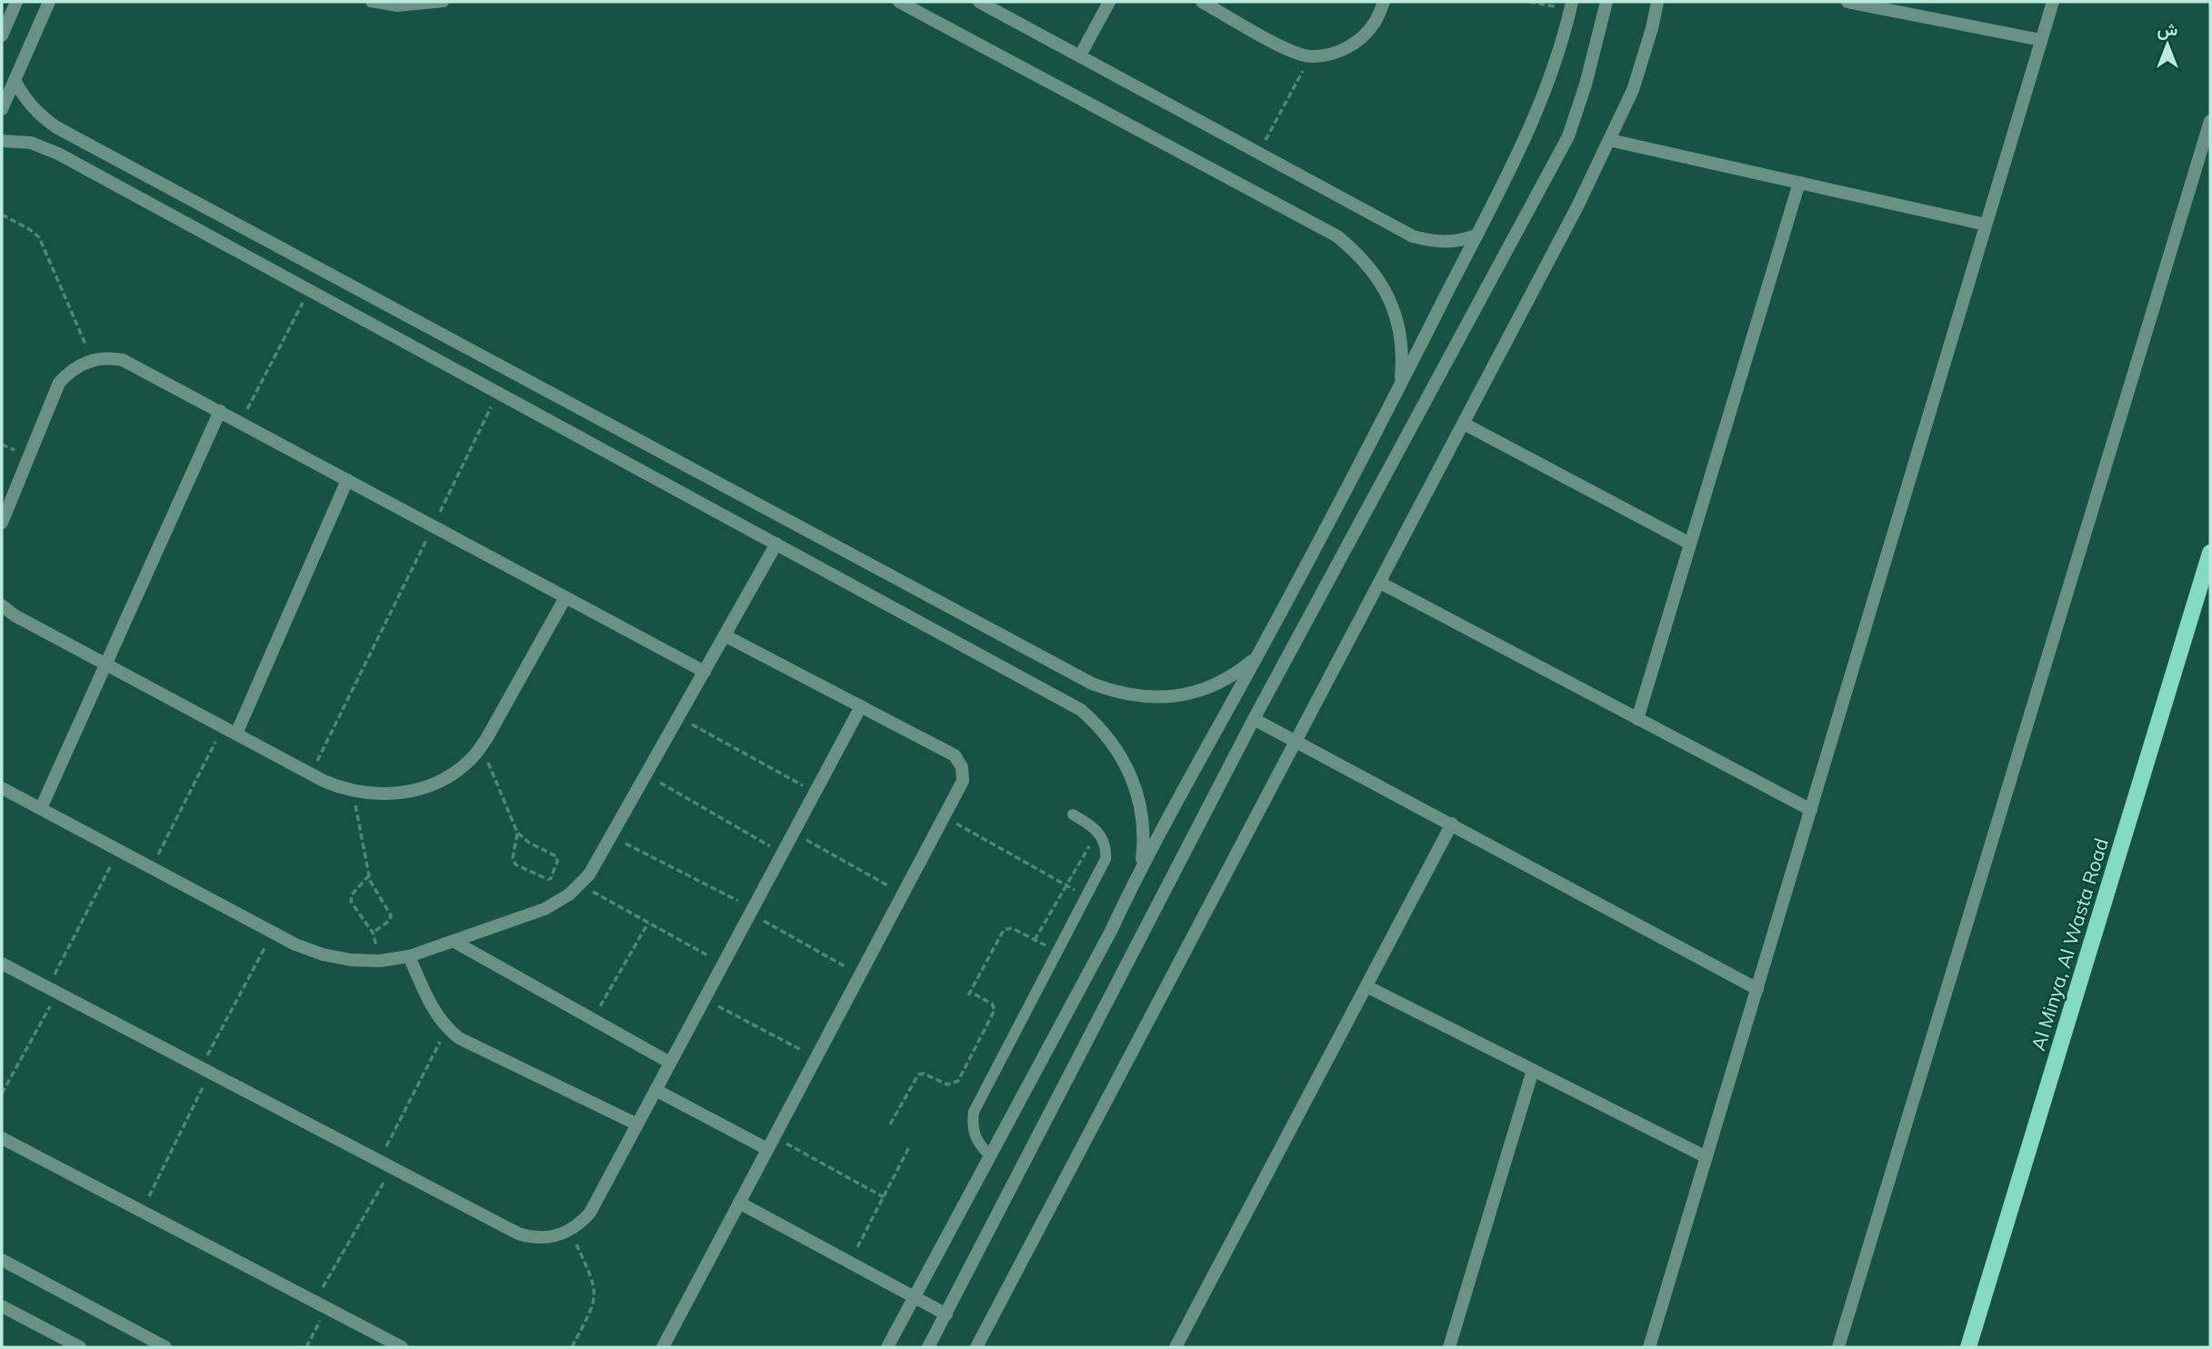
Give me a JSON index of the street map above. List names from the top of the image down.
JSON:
{
  "streets": {
    "main road": ["Al Minya, Al Wasta Road"]
  },
  "north": "top"
}
